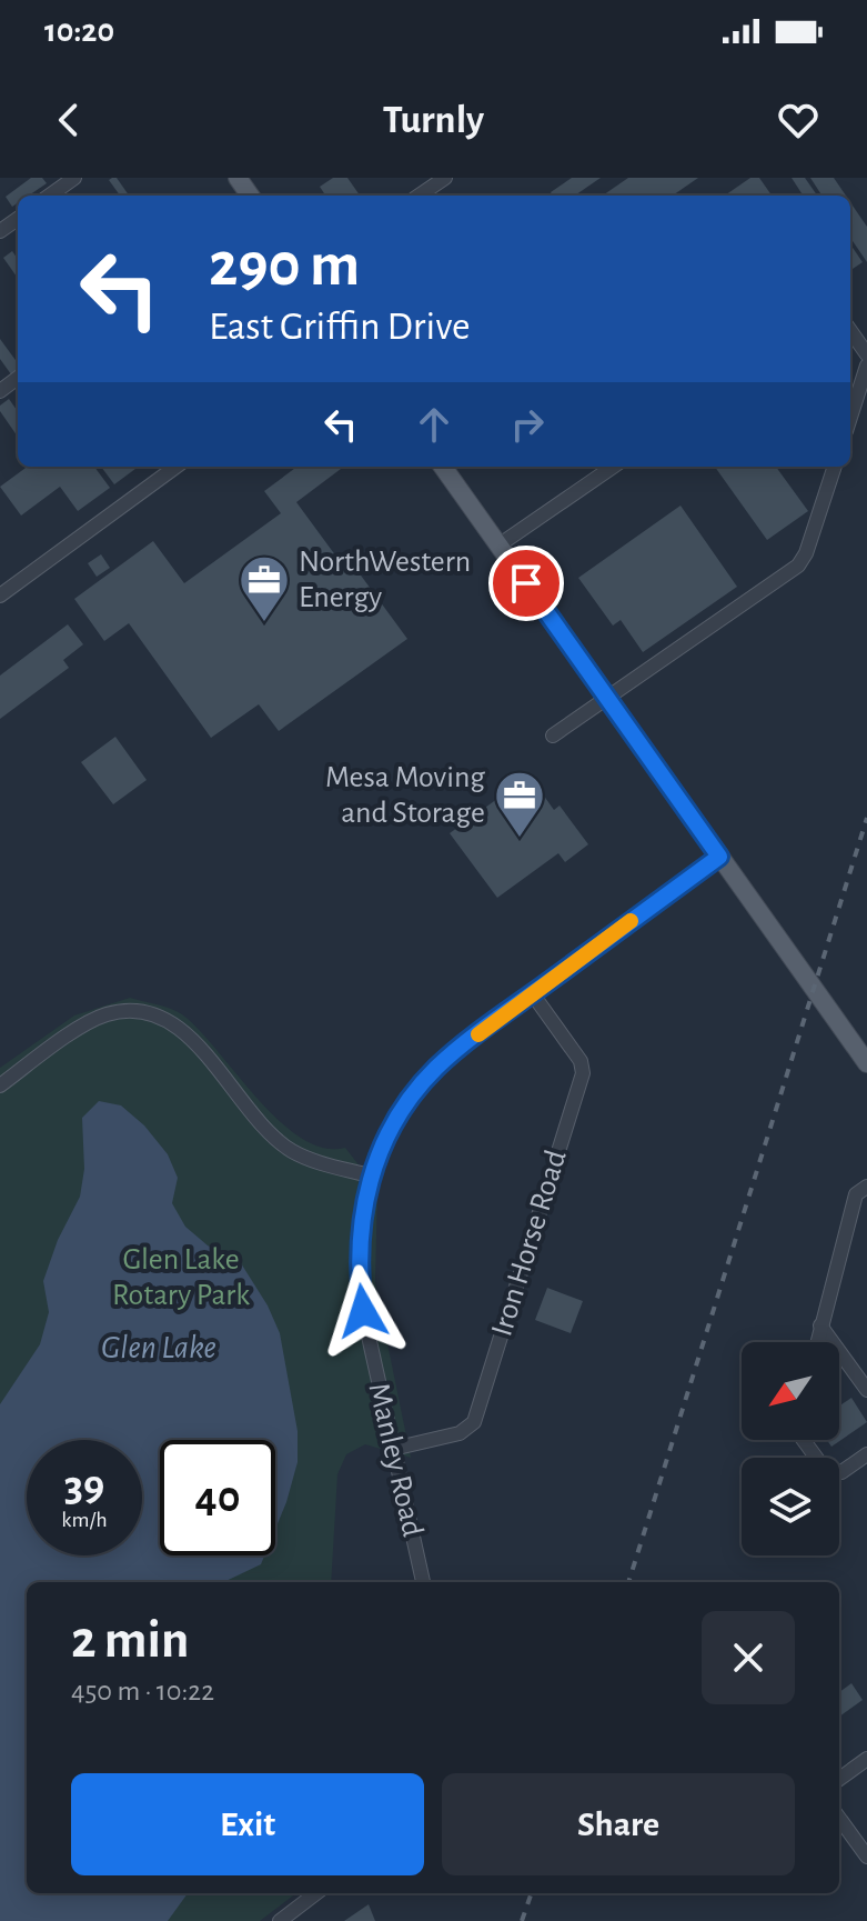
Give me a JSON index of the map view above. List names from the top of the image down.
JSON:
{
  "streets": {
    "street": ["Iron Horse Road", "Manley Road"]
  },
  "crossings": [
    ["Iron Horse Road", "Manley Road"]
  ],
  "water": ["Glen Lake"],
  "parks": ["Glen Lake Rotary Park"],
  "places": {
    "office": ["NorthWestern Energy", "Mesa Moving and Storage"]
  },
  "north": "bottom left",
  "page": {
    "status": "10:20",
    "header": "Turnly",
    "turn": ["290 m", "East Griffin Drive"],
    "speed": "39 km/h",
    "limit": "40",
    "heading": ["2 min", "450 m · 10:22"],
    "buttons": ["Exit", "Share"]
  }
}
